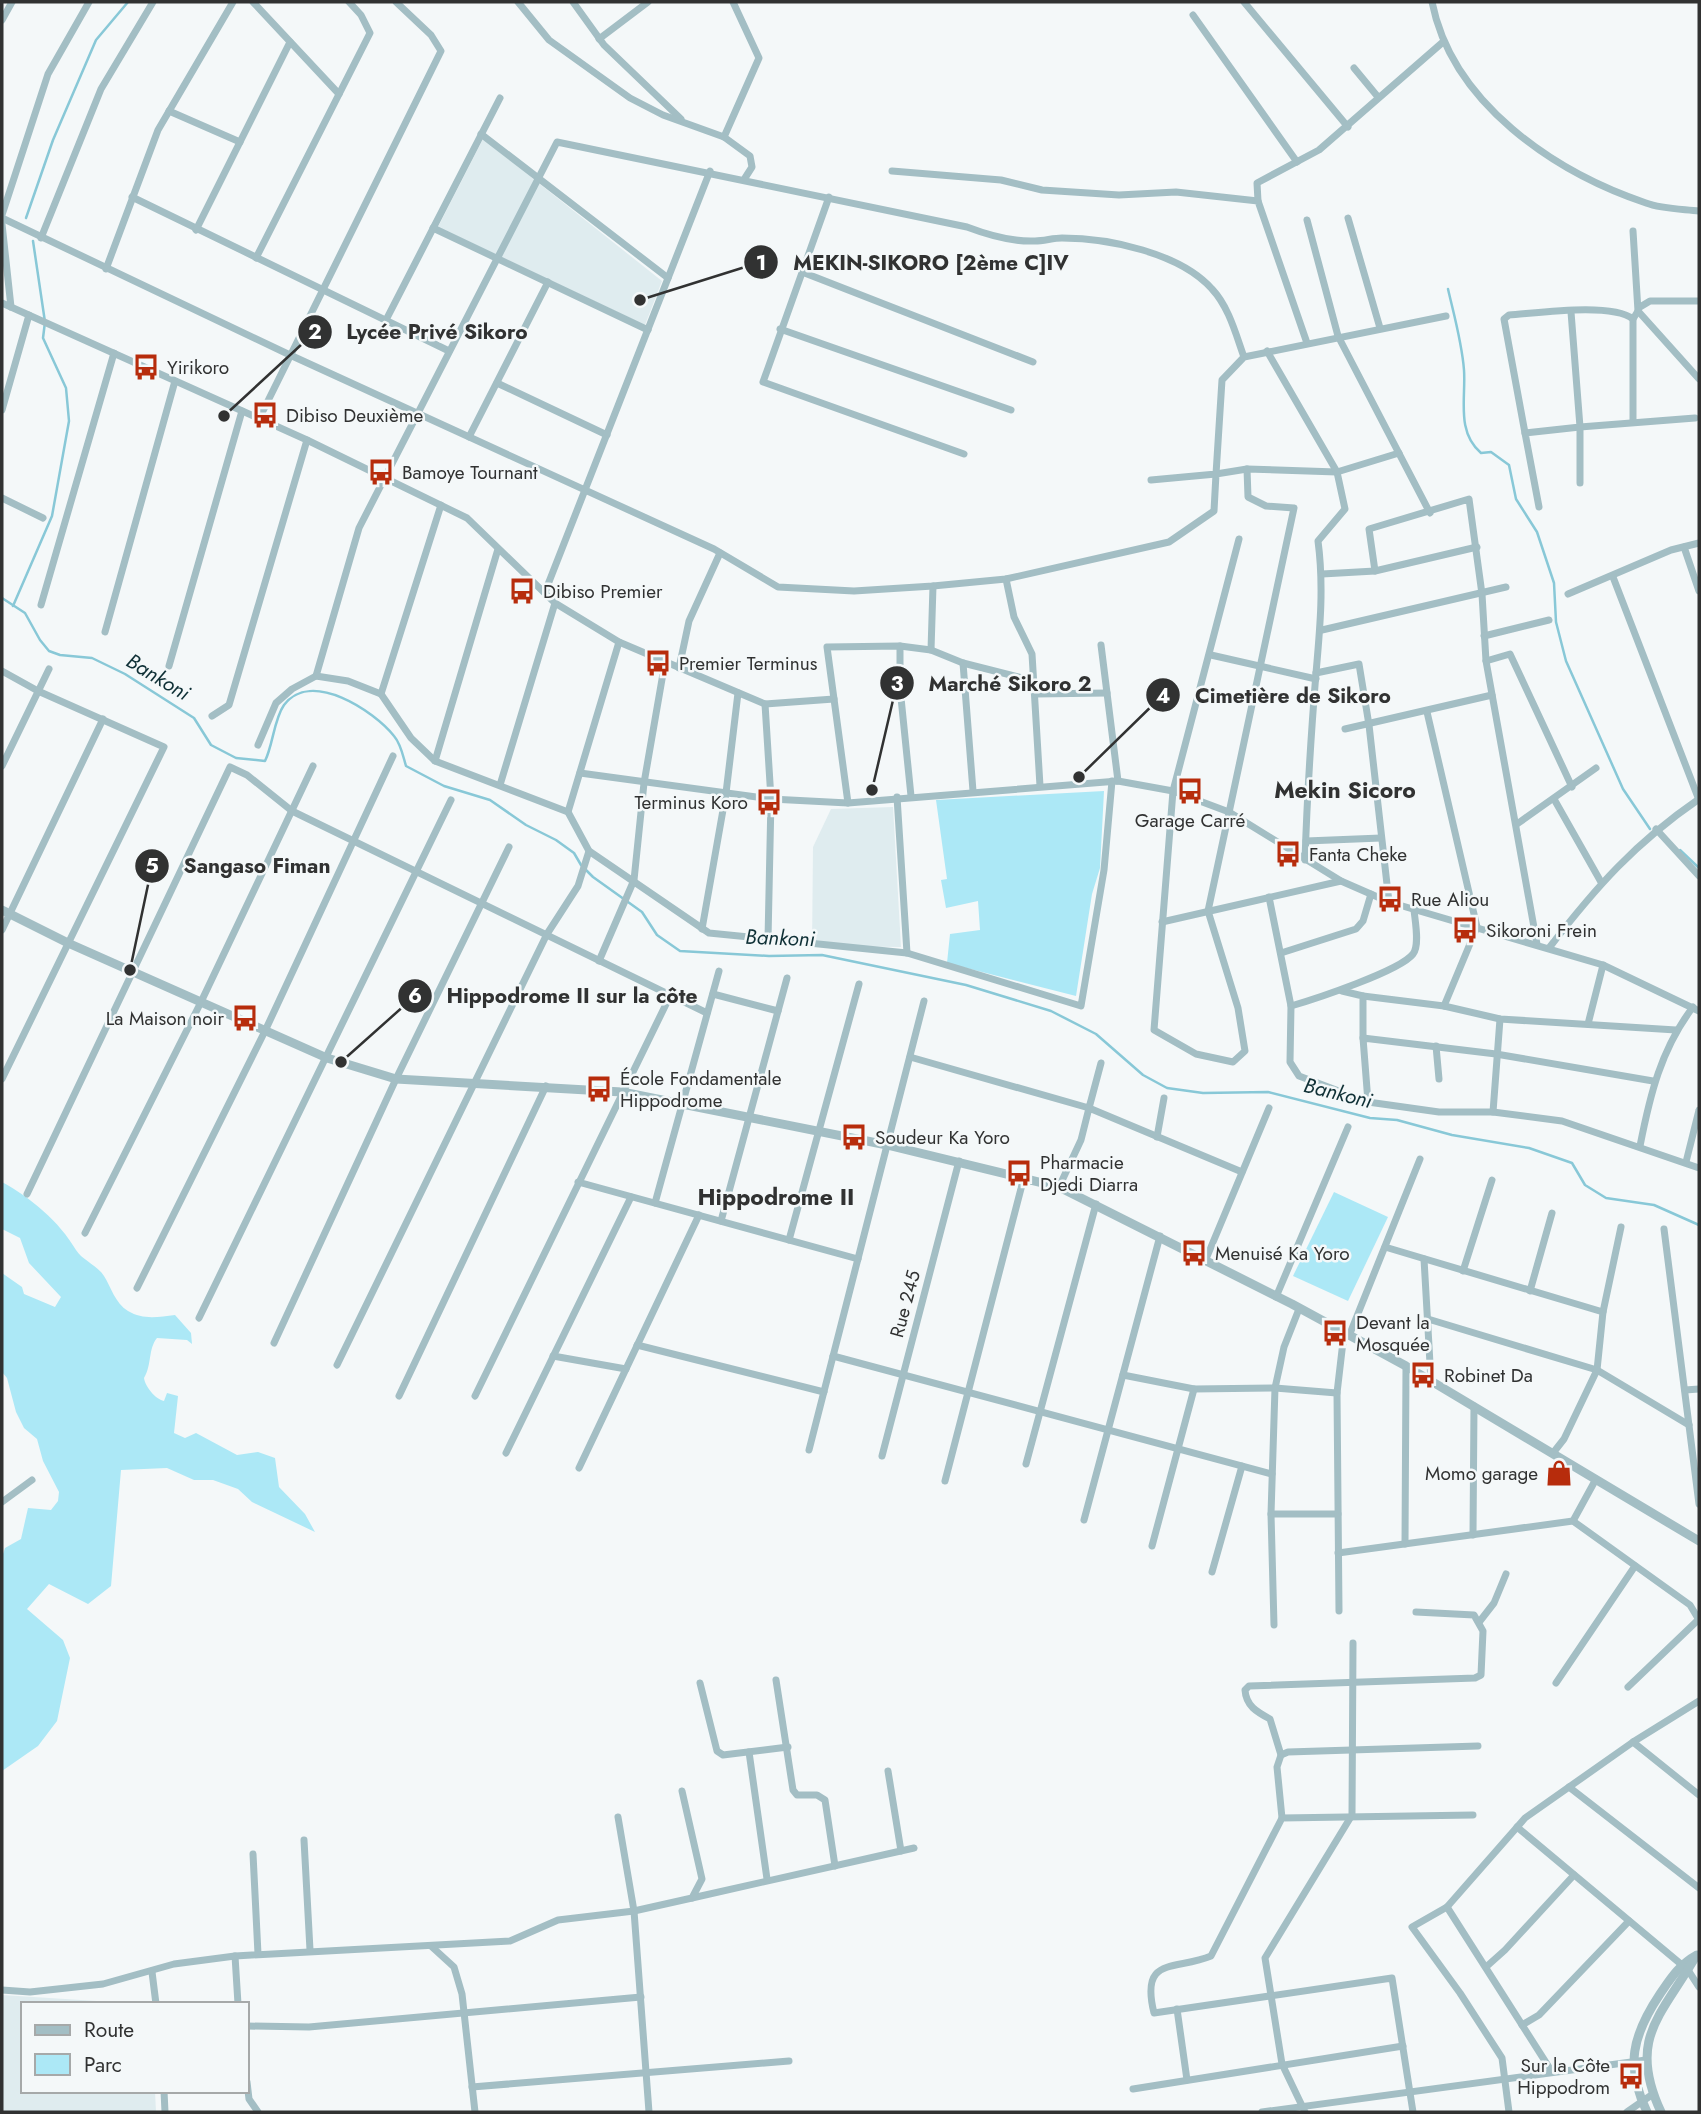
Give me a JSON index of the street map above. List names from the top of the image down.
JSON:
{
  "streets": {
    "street": ["Rue 245"]
  },
  "districts": ["Mekin Sicoro", "Hippodrome II"],
  "water": ["Bankoni"],
  "places": {
    "other": [
      "MEKIN-SIKORO [2ème C]IV",
      "Lycée Privé Sikoro",
      "Cimetière de Sikoro",
      "Marché Sikoro 2",
      "Sangaso Fiman",
      "Hippodrome II sur la côte"
    ],
    "bus stop": [
      "Yirikoro",
      "Dibiso Deuxième",
      "Bamoye Tournant",
      "Dibiso Premier",
      "Premier Terminus",
      "Garage Carré",
      "Terminus Koro",
      "Fanta Cheke",
      "Rue Aliou",
      "Sikoroni Frein",
      "La Maison noir",
      "École Fondamentale Hippodrome",
      "Soudeur Ka Yoro",
      "Pharmacie Djedi Diarra",
      "Menuisé Ka Yoro",
      "Devant la Mosquée",
      "Robinet Da",
      "Sur la Côte Hippodrom"
    ],
    "shop": ["Momo garage"]
  },
  "legend": ["Route", "Parc"]
}
